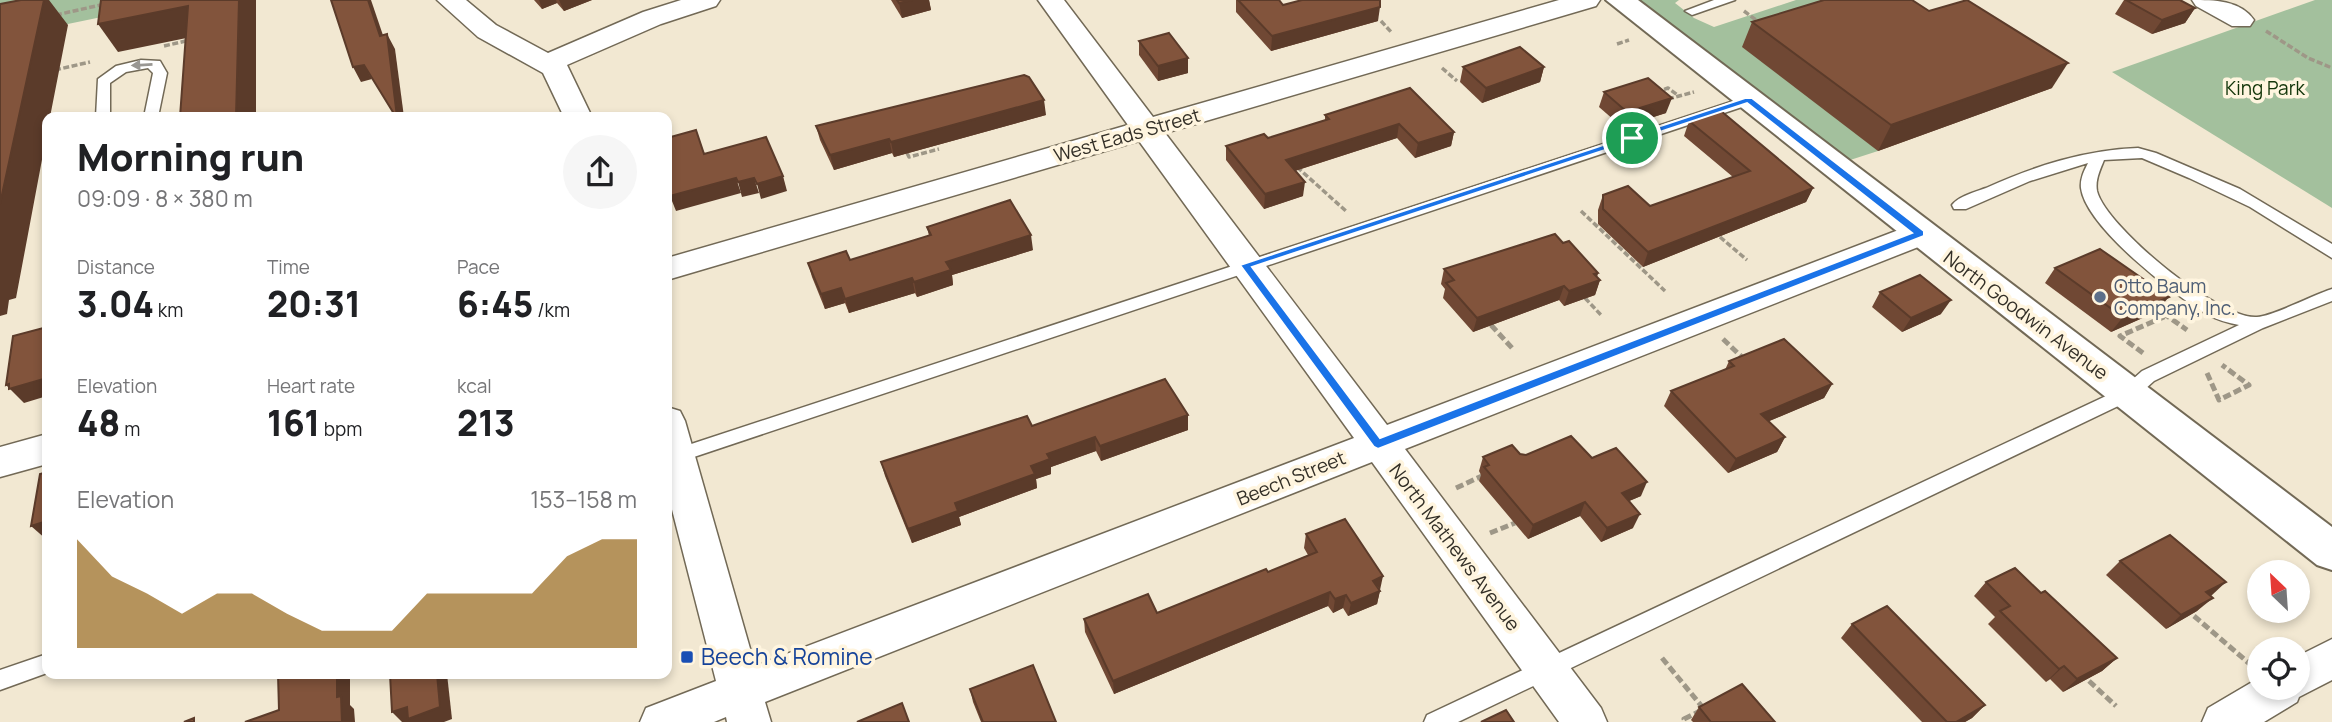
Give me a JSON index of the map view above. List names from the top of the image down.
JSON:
{
  "streets": {
    "street": [
      "West Eads Street",
      "North Goodwin Avenue",
      "Beech Street",
      "North Mathews Avenue"
    ]
  },
  "crossings": [
    ["West Eads Street", "North Mathews Avenue"],
    ["North Goodwin Avenue", "Beech Street"],
    ["Beech Street", "North Mathews Avenue"]
  ],
  "parks": ["King Park"],
  "places": {
    "other": ["Otto Baum Company, Inc."],
    "transit": ["Beech & Romine"]
  },
  "north": "top left",
  "page": {
    "heading": ["Morning run", "09:09 · 8 × 380 m"],
    "stats": [
      ["Distance", "3.04 km"],
      ["Time", "20:31"],
      ["Pace", "6:45 /km"],
      ["Elevation", "48 m"],
      ["Heart rate", "161 bpm"],
      ["kcal", "213"]
    ],
    "chart": ["Elevation", "153–158 m"]
  }
}
